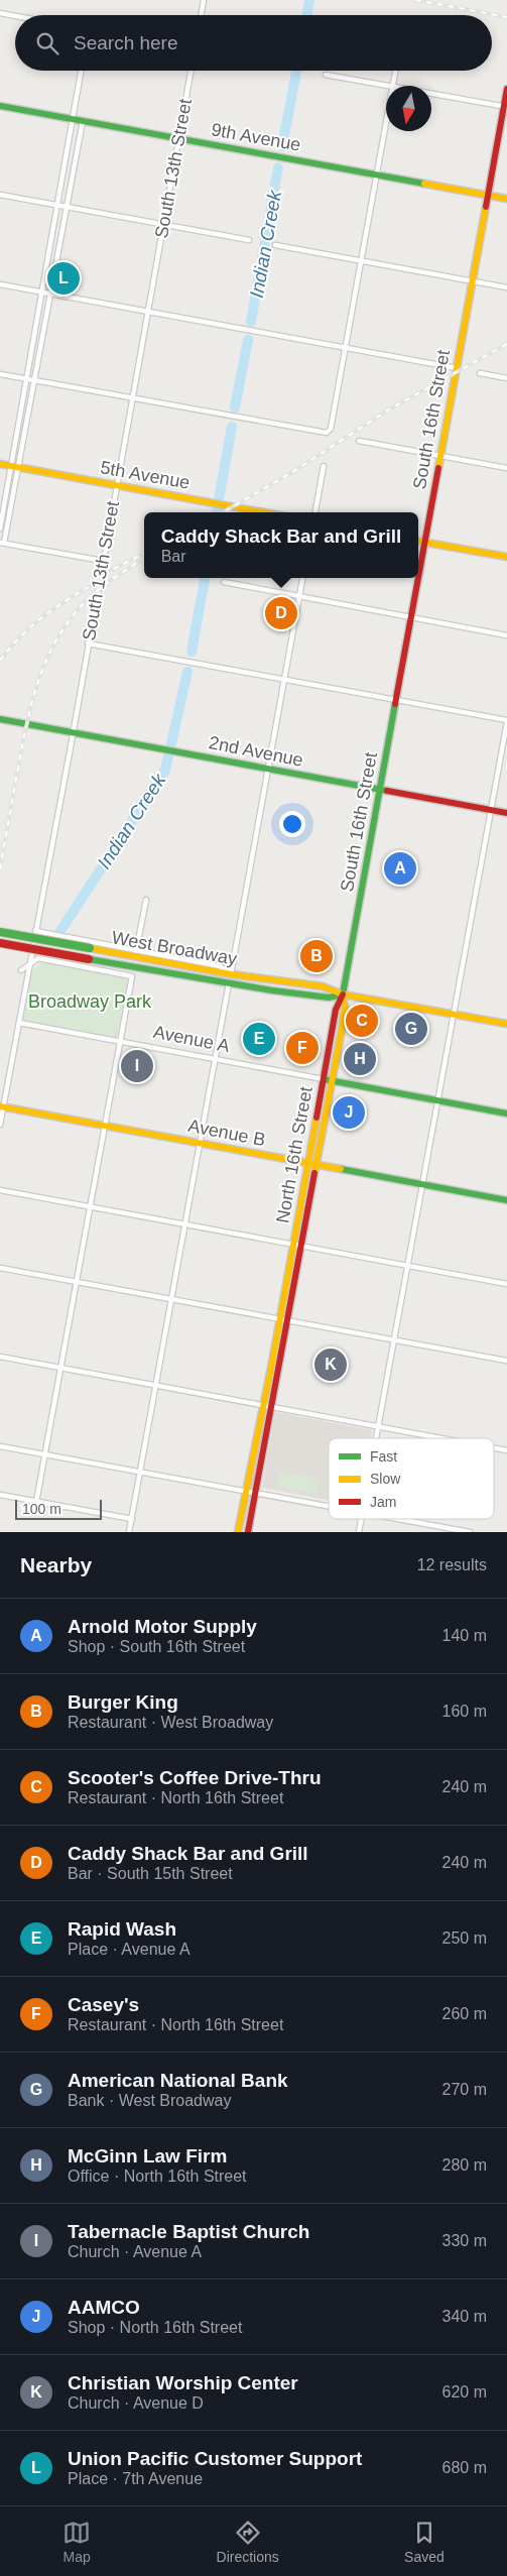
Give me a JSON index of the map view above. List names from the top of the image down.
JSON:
{
  "streets": {
    "main road": [
      "9th Avenue",
      "South 16th Street",
      "5th Avenue",
      "2nd Avenue",
      "West Broadway",
      "Avenue A",
      "Avenue B",
      "North 16th Street"
    ],
    "street": ["South 13th Street"]
  },
  "crossings": [
    ["9th Avenue", "South 13th Street"],
    ["9th Avenue", "South 16th Street"],
    ["South 13th Street", "5th Avenue"],
    ["South 13th Street", "2nd Avenue"],
    ["South 13th Street", "Avenue A"],
    ["South 13th Street", "Avenue B"],
    ["South 16th Street", "2nd Avenue"],
    ["South 16th Street", "West Broadway"],
    ["South 16th Street", "North 16th Street"],
    ["West Broadway", "North 16th Street"],
    ["Avenue A", "North 16th Street"],
    ["Avenue B", "North 16th Street"]
  ],
  "water": ["Indian Creek"],
  "parks": ["Broadway Park"],
  "legend": ["Fast", "Slow", "Jam"],
  "scale_bar": "100 m",
  "north": "bottom",
  "page": {
    "search": "Search here",
    "pins": [
      "L",
      "D",
      "A",
      "B",
      "C",
      "G",
      "E",
      "F",
      "H",
      "I",
      "J",
      "K"
    ],
    "popup": ["Caddy Shack Bar and Grill", "Bar"],
    "scale": "100 m",
    "heading": ["Nearby", "12 results"],
    "list": [
      {
        "mark": "A",
        "name": "Arnold Motor Supply",
        "note": "Shop · South 16th Street",
        "value": "140 m"
      },
      {
        "mark": "B",
        "name": "Burger King",
        "note": "Restaurant · West Broadway",
        "value": "160 m"
      },
      {
        "mark": "C",
        "name": "Scooter's Coffee Drive-Thru",
        "note": "Restaurant · North 16th Street",
        "value": "240 m"
      },
      {
        "mark": "D",
        "name": "Caddy Shack Bar and Grill",
        "note": "Bar · South 15th Street",
        "value": "240 m"
      },
      {
        "mark": "E",
        "name": "Rapid Wash",
        "note": "Place · Avenue A",
        "value": "250 m"
      },
      {
        "mark": "F",
        "name": "Casey's",
        "note": "Restaurant · North 16th Street",
        "value": "260 m"
      },
      {
        "mark": "G",
        "name": "American National Bank",
        "note": "Bank · West Broadway",
        "value": "270 m"
      },
      {
        "mark": "H",
        "name": "McGinn Law Firm",
        "note": "Office · North 16th Street",
        "value": "280 m"
      },
      {
        "mark": "I",
        "name": "Tabernacle Baptist Church",
        "note": "Church · Avenue A",
        "value": "330 m"
      },
      {
        "mark": "J",
        "name": "AAMCO",
        "note": "Shop · North 16th Street",
        "value": "340 m"
      },
      {
        "mark": "K",
        "name": "Christian Worship Center",
        "note": "Church · Avenue D",
        "value": "620 m"
      },
      {
        "mark": "L",
        "name": "Union Pacific Customer Support",
        "note": "Place · 7th Avenue",
        "value": "680 m"
      }
    ],
    "nav": ["Map", "Directions", "Saved"]
  }
}
